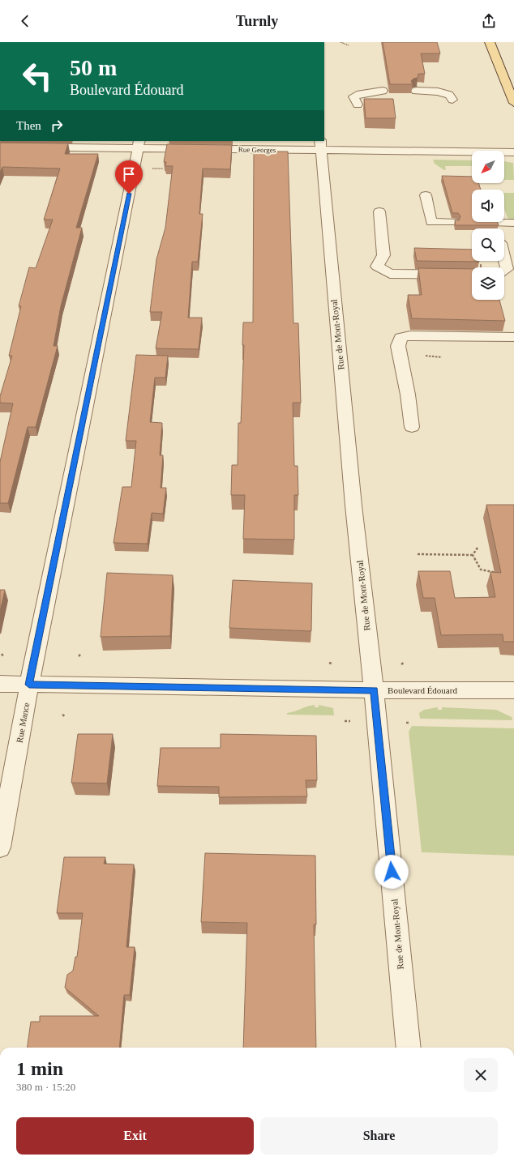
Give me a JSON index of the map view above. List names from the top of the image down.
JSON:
{
  "streets": {
    "street": [
      "Rue Georges",
      "Rue de Mont-Royal",
      "Boulevard Édouard",
      "Rue Mance"
    ]
  },
  "crossings": [
    ["Rue Georges", "Rue de Mont-Royal"],
    ["Rue Georges", "Rue Mance"],
    ["Rue de Mont-Royal", "Boulevard Édouard"],
    ["Boulevard Édouard", "Rue Mance"]
  ],
  "north": "bottom left",
  "page": {
    "header": "Turnly",
    "turn": ["50 m", "Boulevard Édouard"],
    "then": "Then",
    "heading": ["1 min", "380 m · 15:20"],
    "buttons": ["Exit", "Share"]
  }
}
